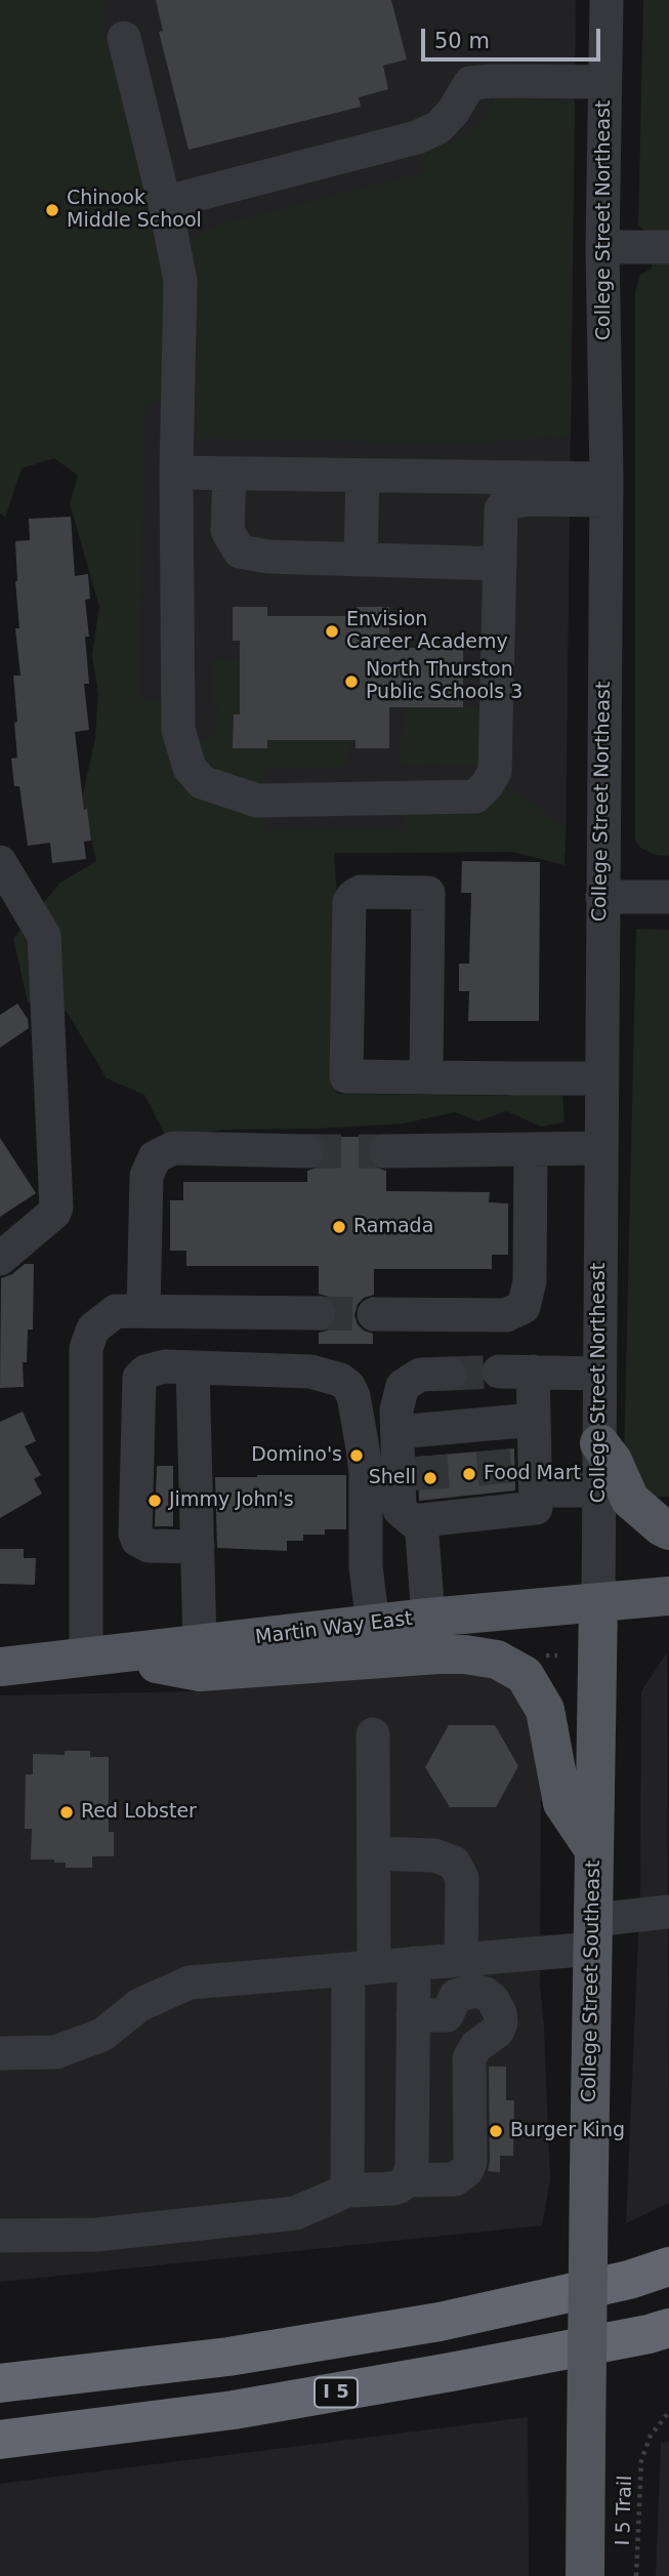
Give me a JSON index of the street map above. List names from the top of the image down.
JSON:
{
  "streets": {
    "highway": ["I 5"],
    "main road": ["Martin Way East", "College Street Southeast"],
    "street": ["College Street Northeast"],
    "path": ["I 5 Trail"]
  },
  "crossings": [
    ["College Street Northeast", "Martin Way East"],
    ["College Street Northeast", "College Street Southeast"],
    ["Martin Way East", "College Street Southeast"]
  ],
  "places": [
    "Chinook Middle School",
    "Envision Career Academy",
    "North Thurston Public Schools 3",
    "Ramada",
    "Domino's",
    "Food Mart",
    "Shell",
    "Jimmy John's",
    "Red Lobster",
    "Burger King"
  ],
  "scale_bar": "50 m"
}
